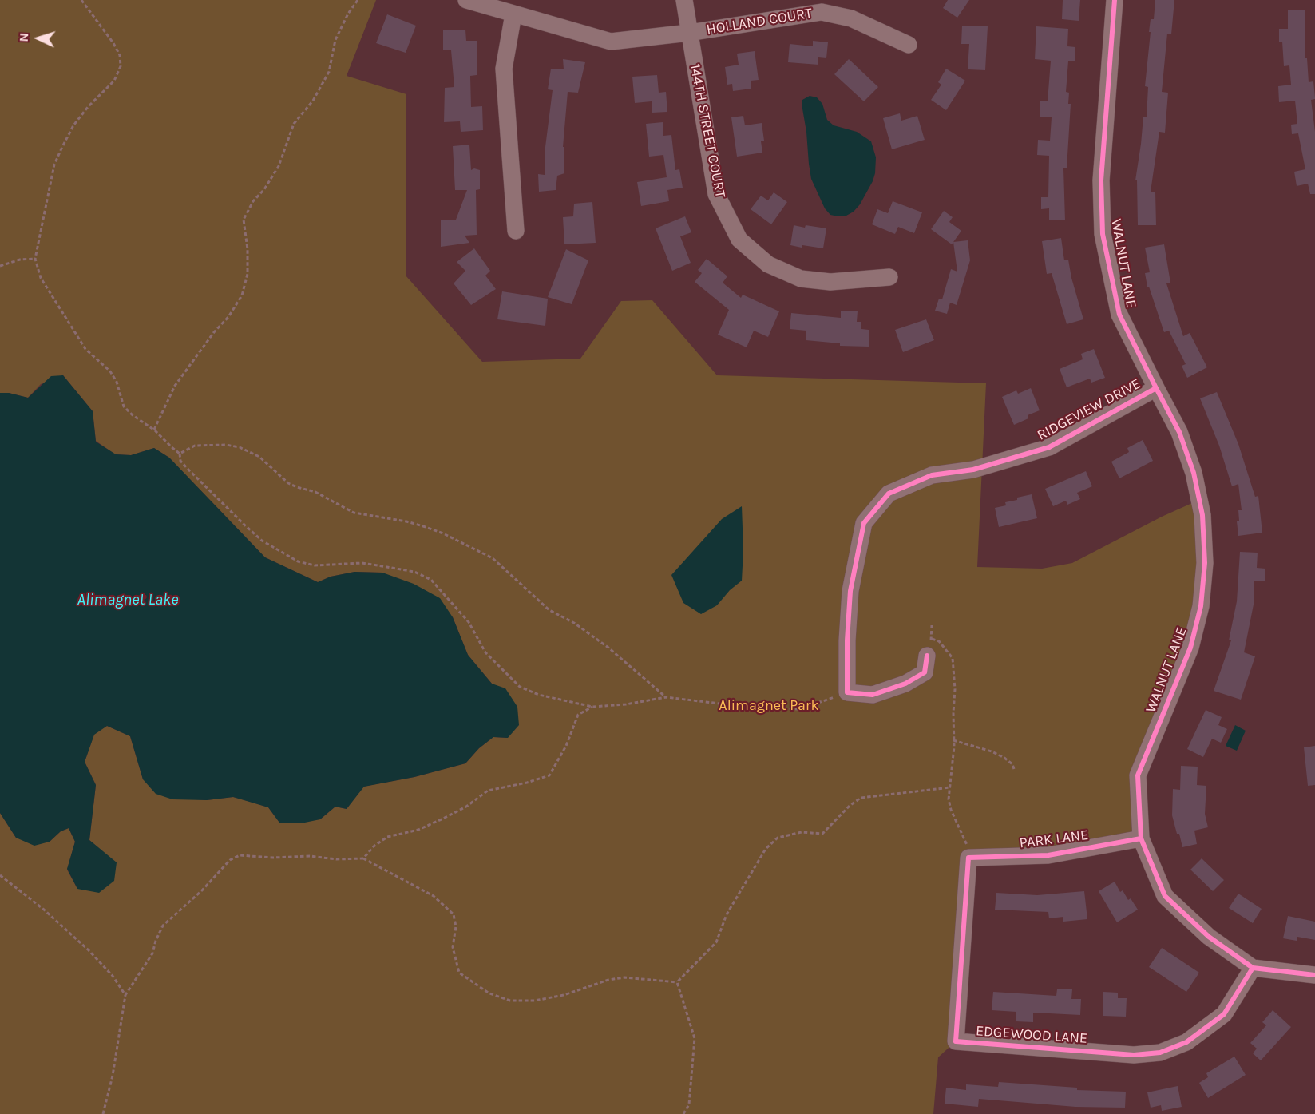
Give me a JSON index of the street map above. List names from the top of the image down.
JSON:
{
  "streets": {
    "street": [
      "HOLLAND COURT",
      "144TH STREET COURT",
      "WALNUT LANE",
      "RIDGEVIEW DRIVE",
      "PARK LANE",
      "EDGEWOOD LANE"
    ]
  },
  "crossings": [
    ["HOLLAND COURT", "144TH STREET COURT"],
    ["WALNUT LANE", "RIDGEVIEW DRIVE"],
    ["WALNUT LANE", "PARK LANE"],
    ["WALNUT LANE", "EDGEWOOD LANE"],
    ["PARK LANE", "EDGEWOOD LANE"]
  ],
  "water": ["Alimagnet Lake"],
  "parks": ["Alimagnet Park"],
  "north": "left"
}
